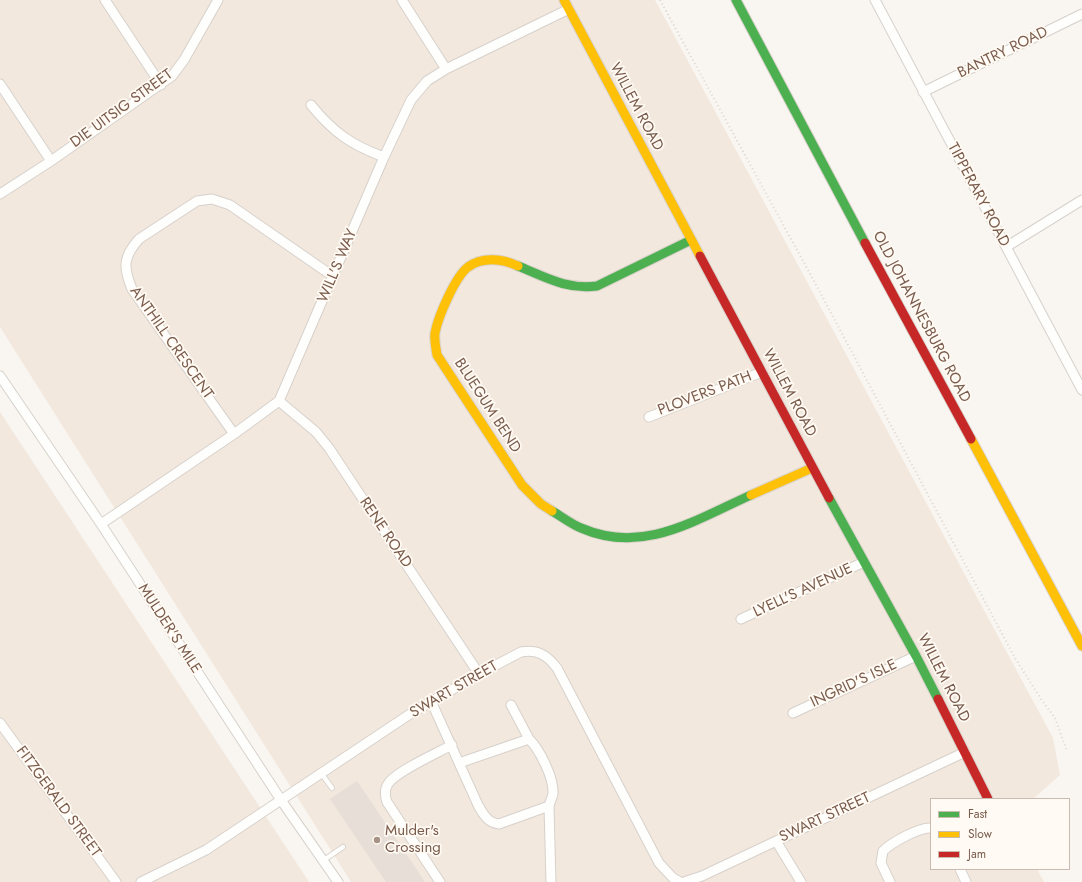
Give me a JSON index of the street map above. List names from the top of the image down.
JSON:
{
  "streets": {
    "street": [
      "BANTRY ROAD",
      "WILLEM ROAD",
      "DIE UITSIG STREET",
      "TIPPERARY ROAD",
      "WILL'S WAY",
      "OLD JOHANNESBURG ROAD",
      "ANTHILL CRESCENT",
      "PLOVERS PATH",
      "BLUEGUM BEND",
      "RENE ROAD",
      "LYELL'S AVENUE",
      "MULDER'S MILE",
      "INGRID'S ISLE",
      "SWART STREET",
      "FITZGERALD STREET"
    ]
  },
  "crossings": [
    ["BANTRY ROAD", "TIPPERARY ROAD"],
    ["WILLEM ROAD", "WILL'S WAY"],
    ["WILLEM ROAD", "PLOVERS PATH"],
    ["WILLEM ROAD", "BLUEGUM BEND"],
    ["WILLEM ROAD", "LYELL'S AVENUE"],
    ["WILLEM ROAD", "INGRID'S ISLE"],
    ["WILLEM ROAD", "SWART STREET"],
    ["WILL'S WAY", "ANTHILL CRESCENT"],
    ["WILL'S WAY", "RENE ROAD"],
    ["RENE ROAD", "SWART STREET"],
    ["MULDER'S MILE", "SWART STREET"]
  ],
  "places": ["Mulder's Crossing"],
  "legend": ["Fast", "Slow", "Jam"]
}
